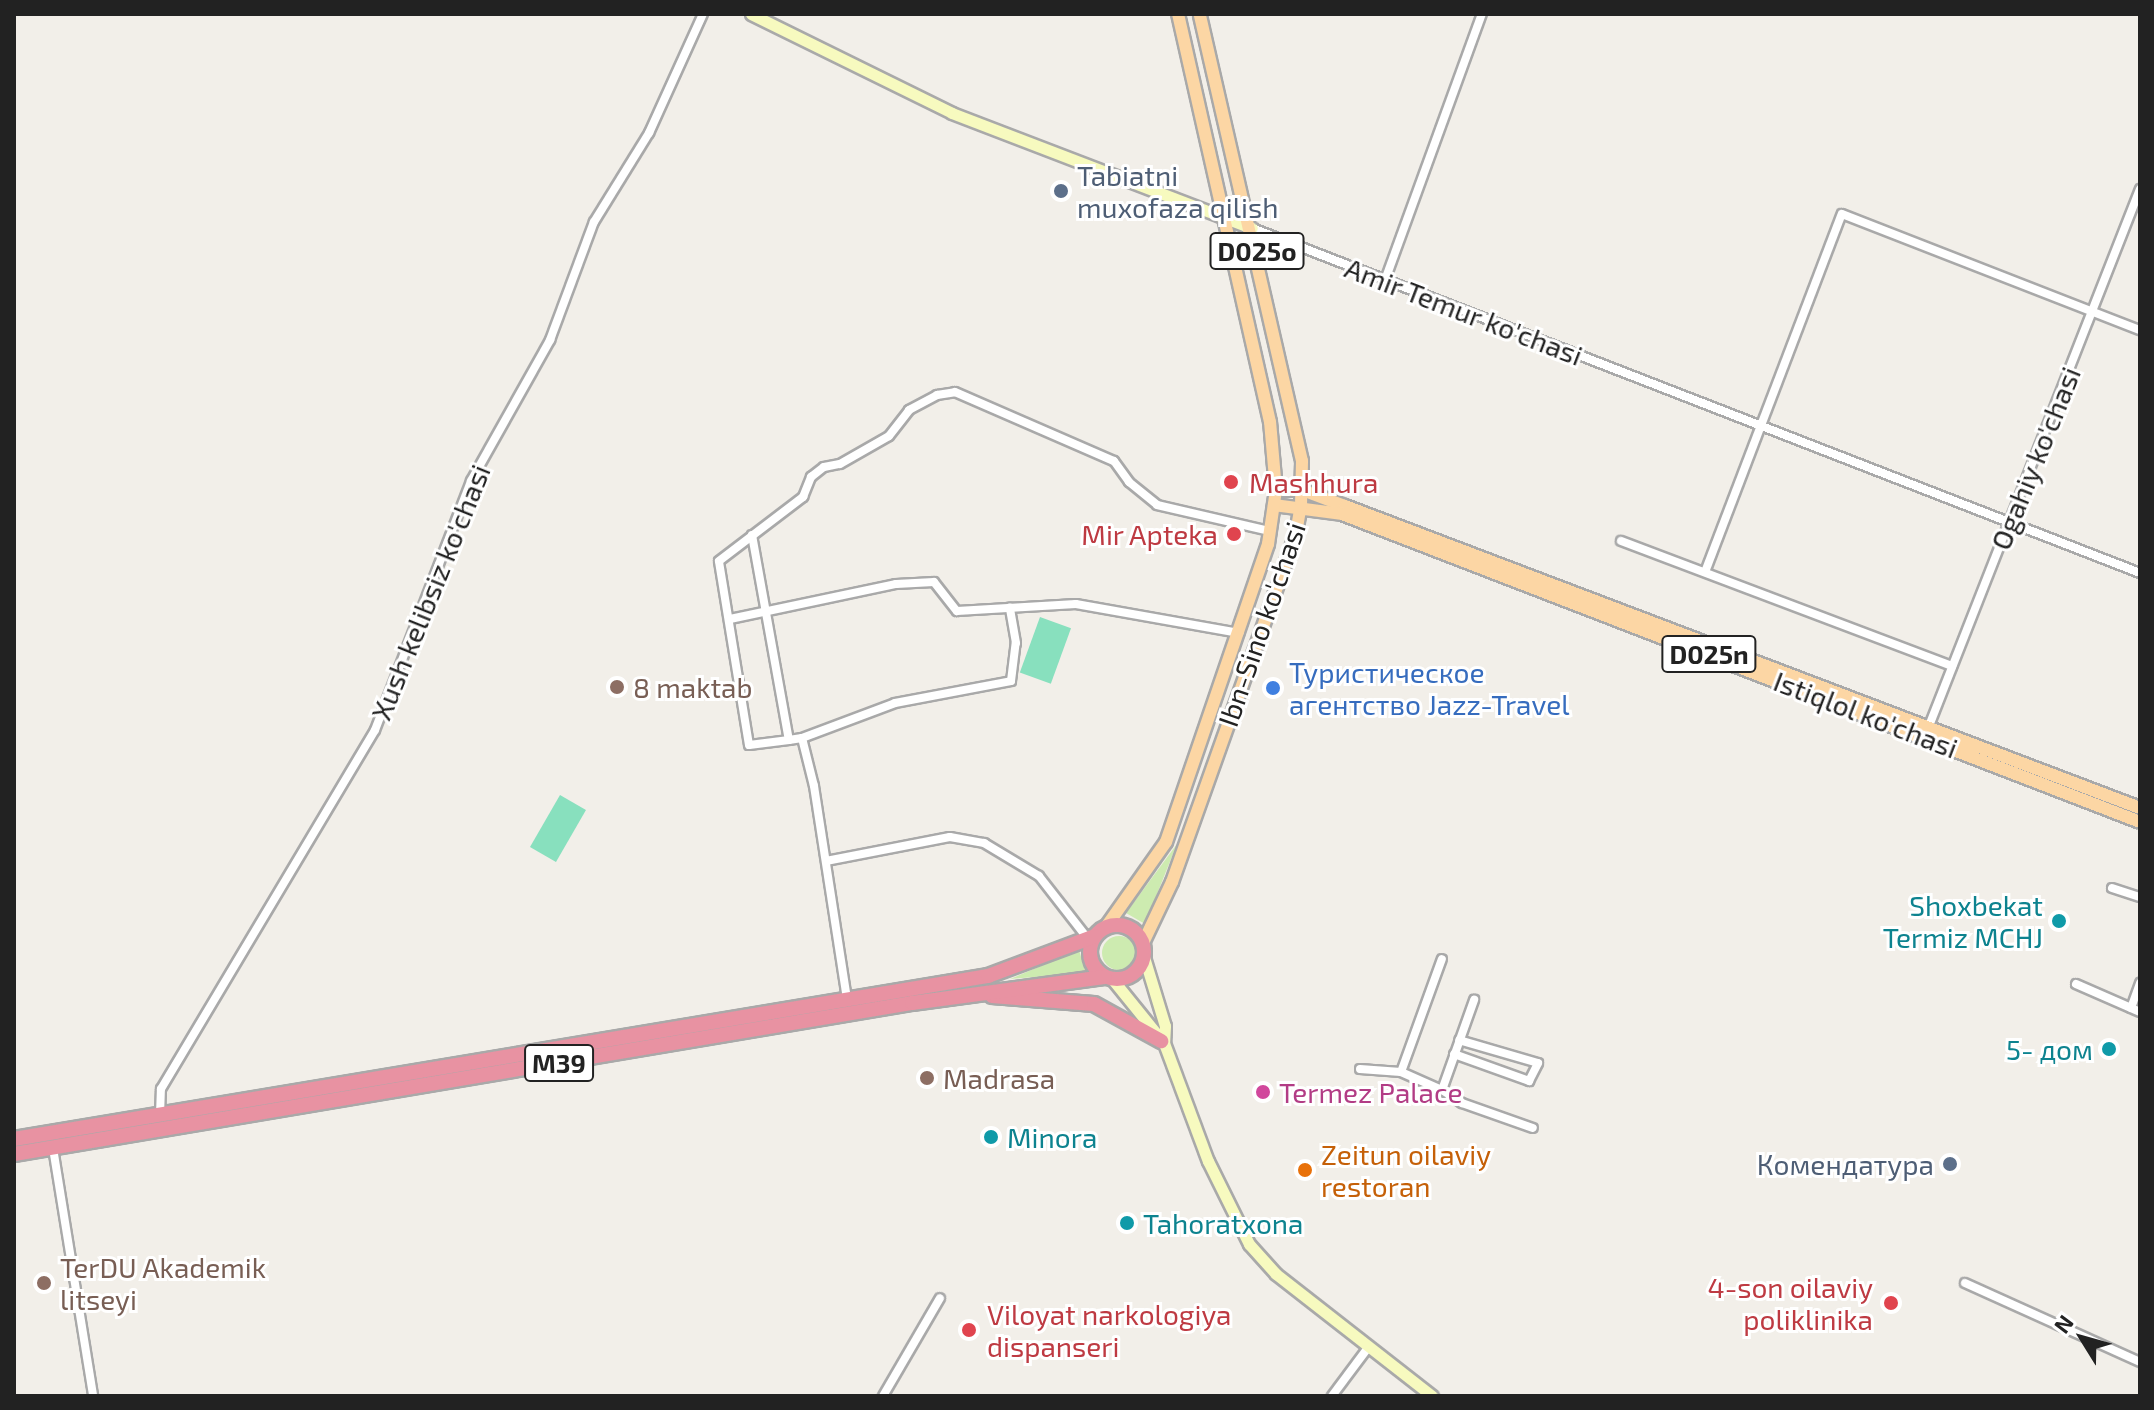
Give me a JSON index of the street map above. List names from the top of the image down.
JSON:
{
  "streets": {
    "highway": ["M39"],
    "main road": [
      "D025o",
      "Amir Temur ko'chasi",
      "Ibn-Sino ko'chasi",
      "D025n",
      "Istiqlol ko'chasi"
    ],
    "street": ["Ogahiy ko'chasi", "Xush kelibsiz ko'chasi"]
  },
  "crossings": [
    ["Amir Temur ko'chasi", "Ogahiy ko'chasi"],
    ["Amir Temur ko'chasi", "Ibn-Sino ko'chasi"],
    ["Ogahiy ko'chasi", "Istiqlol ko'chasi"],
    ["Xush kelibsiz ko'chasi", "M39"],
    ["Ibn-Sino ko'chasi", "Istiqlol ko'chasi"],
    ["Ibn-Sino ko'chasi", "M39"]
  ],
  "places": [
    "Tabiatni muxofaza qilish",
    "Mashhura",
    "Mir Apteka",
    "8 maktab",
    "Туристическое агентство Jazz-Travel",
    "Shoxbekat Termiz MCHJ",
    "5- дом",
    "Madrasa",
    "Termez Palace",
    "Minora",
    "Комендатура",
    "Zeitun oilaviy restoran",
    "Tahoratxona",
    "TerDU Akademik litseyi",
    "4-son oilaviy poliklinika",
    "Viloyat narkologiya dispanseri"
  ],
  "north": "top left"
}
